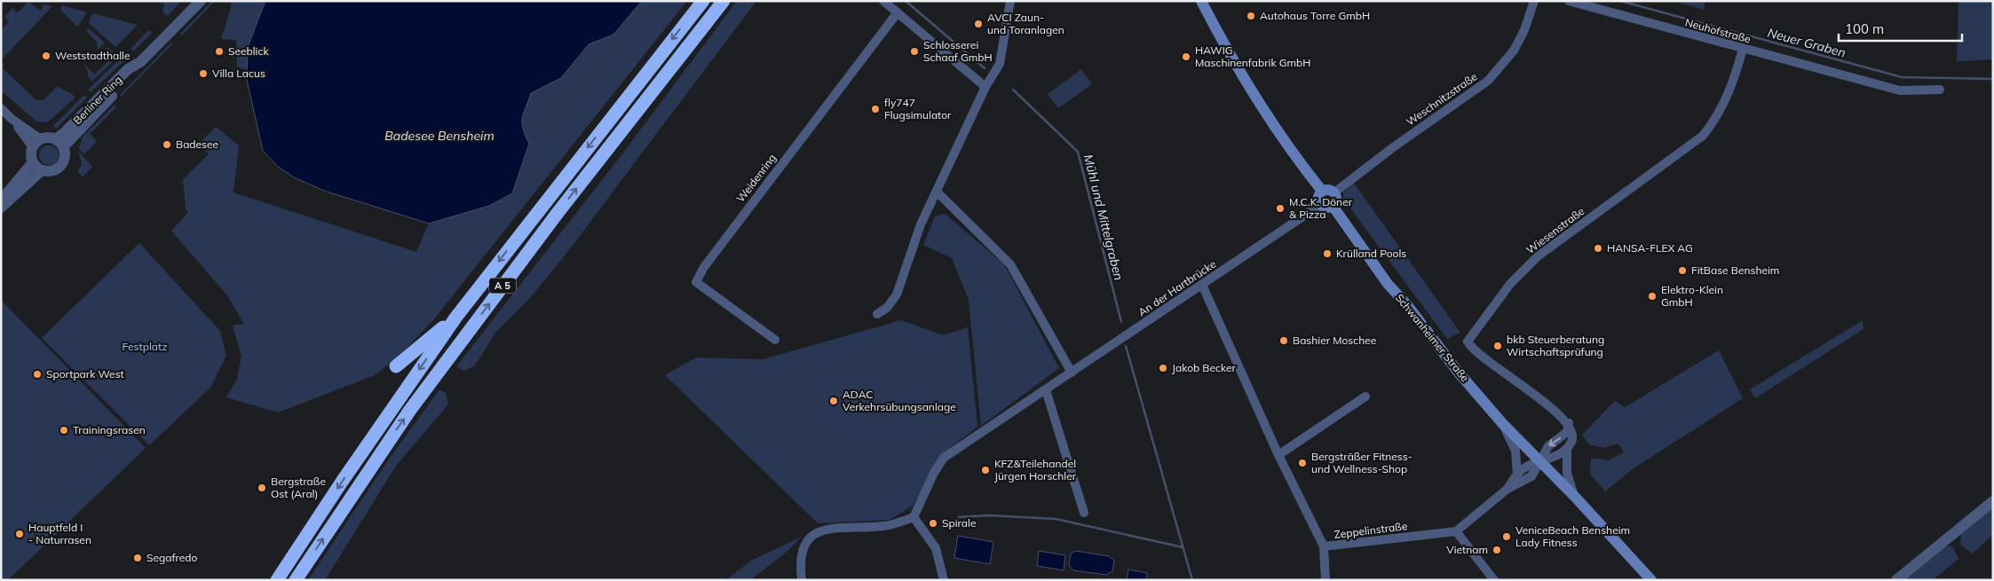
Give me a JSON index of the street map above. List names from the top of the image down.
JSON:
{
  "streets": {
    "highway": ["A 5"],
    "main road": ["Schwanheimer Straße"],
    "street": [
      "Neuhofstraße",
      "Weschnitzstraße",
      "Berliner Ring",
      "Weidenring",
      "Wiesenstraße",
      "An der Hartbrücke",
      "Zeppelinstraße"
    ]
  },
  "crossings": [
    ["Neuhofstraße", "Wiesenstraße"],
    ["Weschnitzstraße", "An der Hartbrücke"],
    ["Weschnitzstraße", "Schwanheimer Straße"],
    ["An der Hartbrücke", "Schwanheimer Straße"],
    ["An der Hartbrücke", "Zeppelinstraße"]
  ],
  "water": ["Neuer Graben", "Badesee Bensheim", "Mühl und Mittelgraben"],
  "parks": ["Festplatz"],
  "places": [
    "Autohaus Torre GmbH",
    "AVCI Zaun- und Toranlagen",
    "Seeblick",
    "Schlosserei Schaaf GmbH",
    "Weststadthalle",
    "HAWIG Maschinenfabrik GmbH",
    "Villa Lacus",
    "fly747 Flugsimulator",
    "Badesee",
    "M.C.K. Döner & Pizza",
    "HANSA-FLEX AG",
    "Krülland Pools",
    "FitBase Bensheim",
    "Elektro-Klein GmbH",
    "Bashier Moschee",
    "bkb Steuerberatung Wirtschaftsprüfung",
    "Jakob Becker",
    "Sportpark West",
    "ADAC Verkehrsübungsanlage",
    "Trainingsrasen",
    "Bergsträßer Fitness- und Wellness-Shop",
    "KFZ&Teilehandel Jürgen Horschler",
    "Bergstraße Ost (Aral)",
    "Spirale",
    "Hauptfeld I - Naturrasen",
    "VeniceBeach Bensheim Lady Fitness",
    "Vietnam",
    "Segafredo"
  ],
  "scale_bar": "100 m"
}
